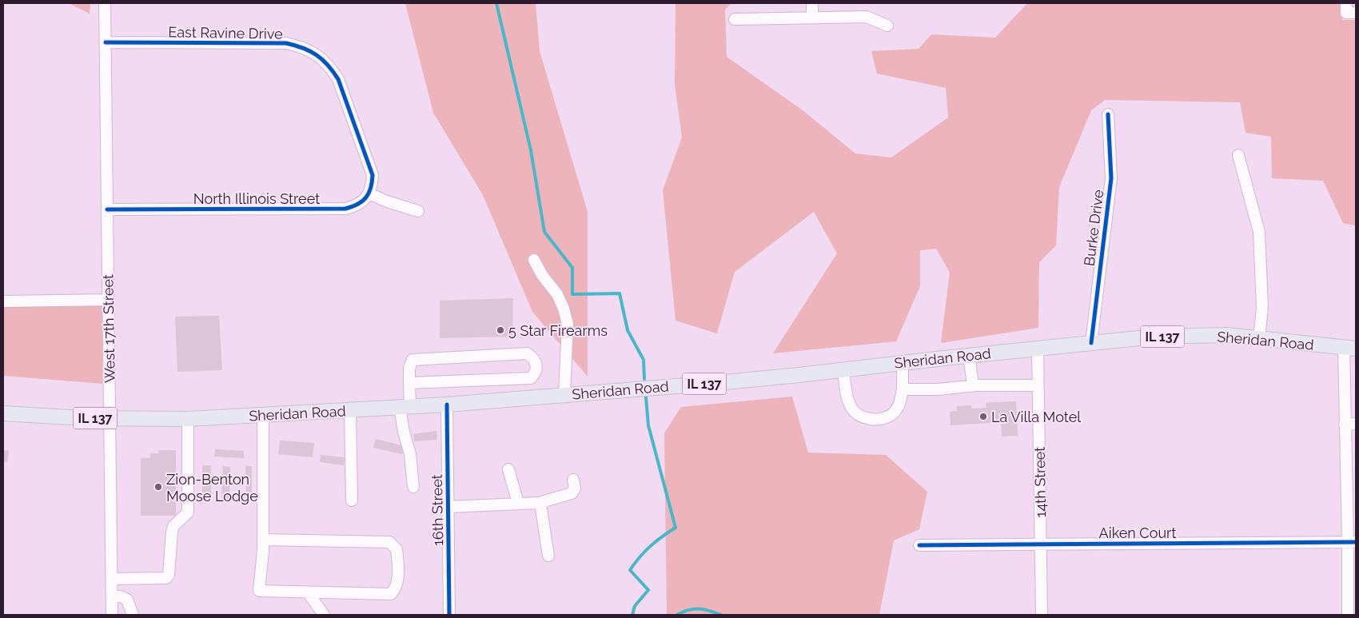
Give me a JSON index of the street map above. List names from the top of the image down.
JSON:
{
  "streets": {
    "main road": ["IL 137", "Sheridan Road"],
    "street": [
      "East Ravine Drive",
      "North Illinois Street",
      "Burke Drive",
      "West 17th Street",
      "14th Street",
      "16th Street",
      "Aiken Court"
    ]
  },
  "crossings": [
    ["East Ravine Drive", "North Illinois Street"],
    ["East Ravine Drive", "West 17th Street"],
    ["North Illinois Street", "West 17th Street"],
    ["Burke Drive", "Sheridan Road"],
    ["West 17th Street", "Sheridan Road"],
    ["Sheridan Road", "14th Street"],
    ["Sheridan Road", "16th Street"],
    ["14th Street", "Aiken Court"]
  ],
  "places": ["5 Star Firearms", "La Villa Motel", "Zion-Benton Moose Lodge"]
}
